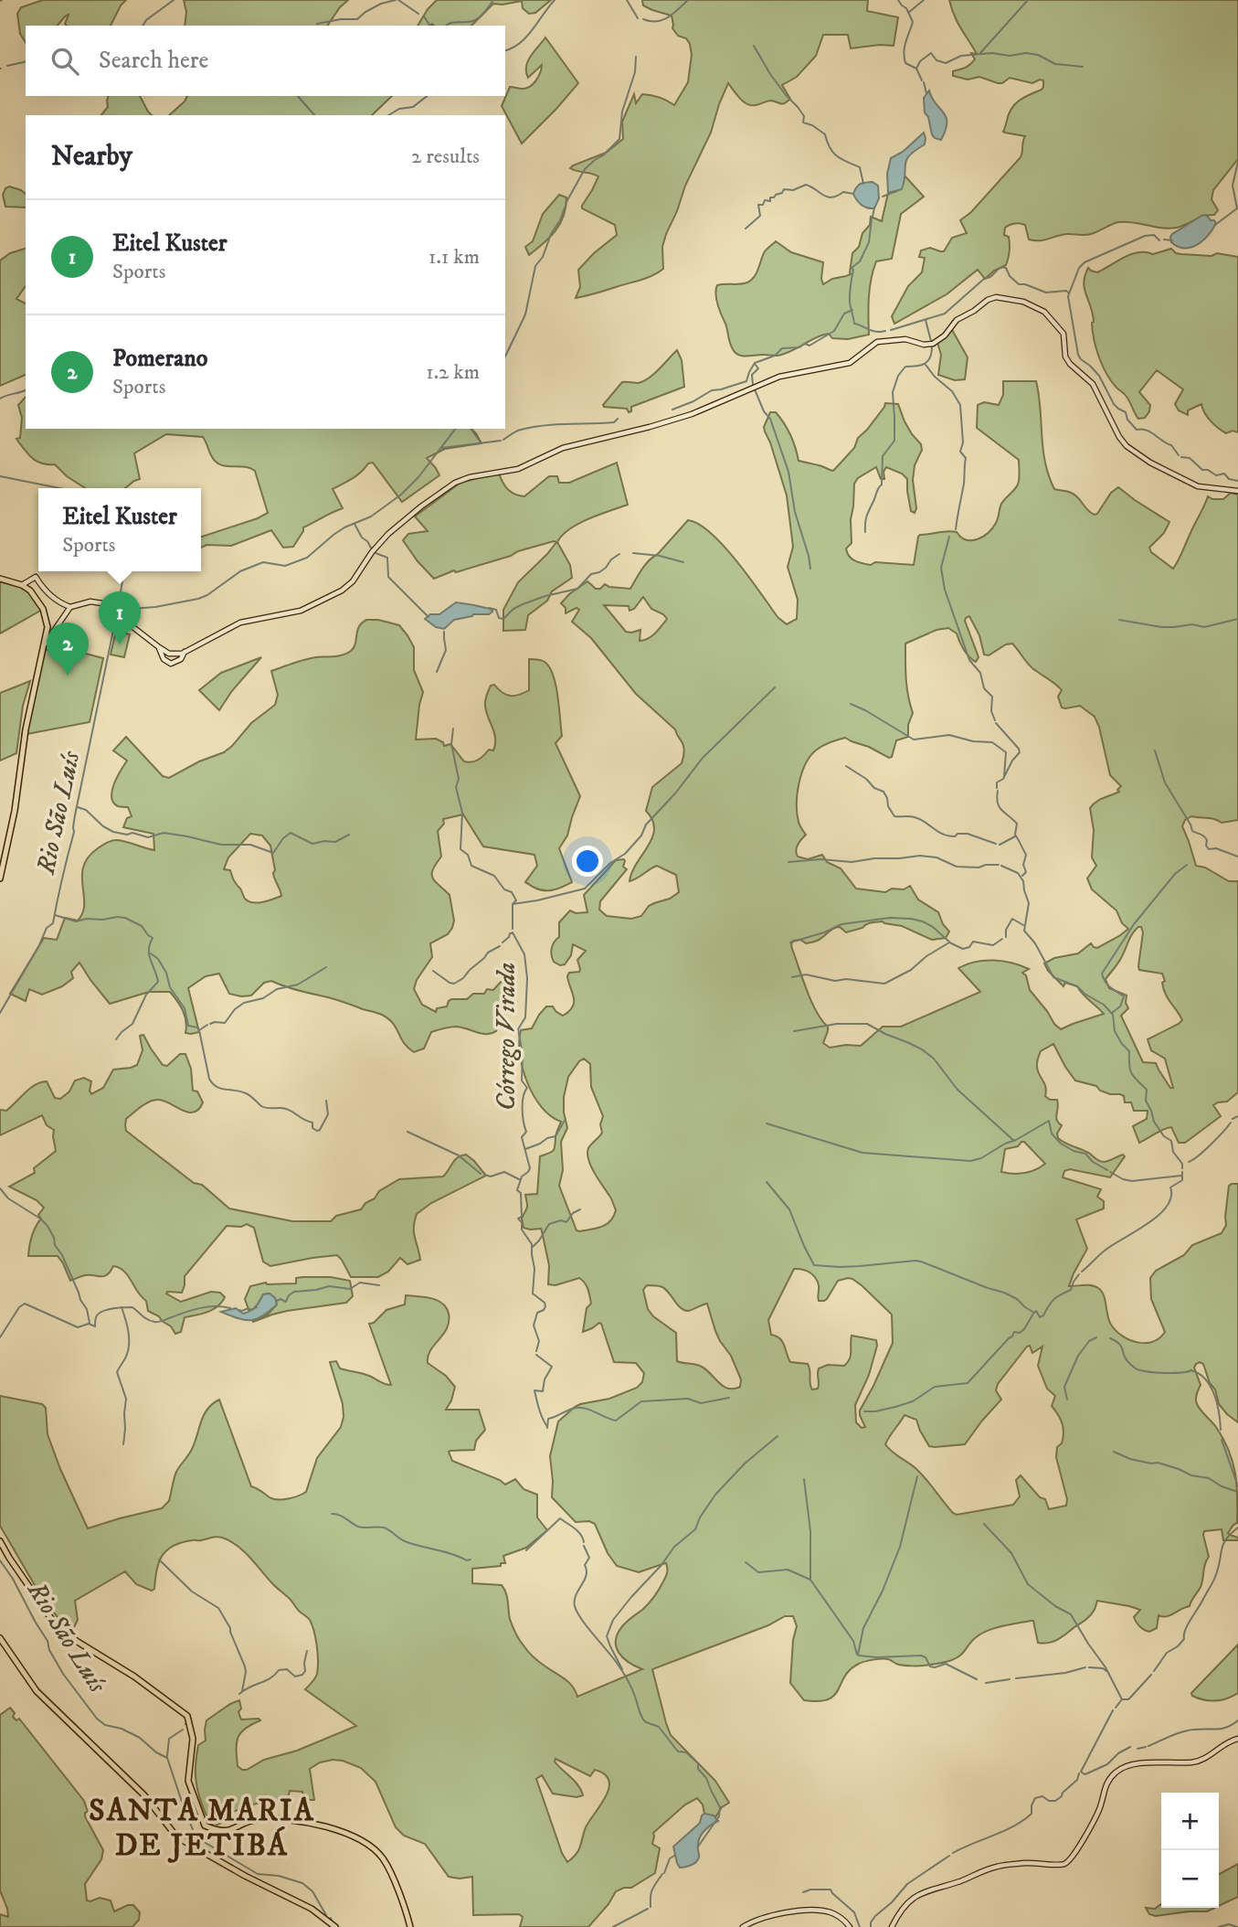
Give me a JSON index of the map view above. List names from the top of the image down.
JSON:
{
  "districts": ["SANTA MARIA DE JETIBÁ"],
  "water": ["Rio São Luís", "Córrego Virada"],
  "page": {
    "search": "Search here",
    "heading": ["Nearby", "2 results"],
    "list": [
      {
        "mark": "1",
        "name": "Eitel Kuster",
        "note": "Sports",
        "value": "1.1 km"
      },
      {
        "mark": "2",
        "name": "Pomerano",
        "note": "Sports",
        "value": "1.2 km"
      }
    ],
    "popup": ["Eitel Kuster", "Sports"],
    "pins": ["1", "2"],
    "map_buttons": ["+", "−"]
  }
}
